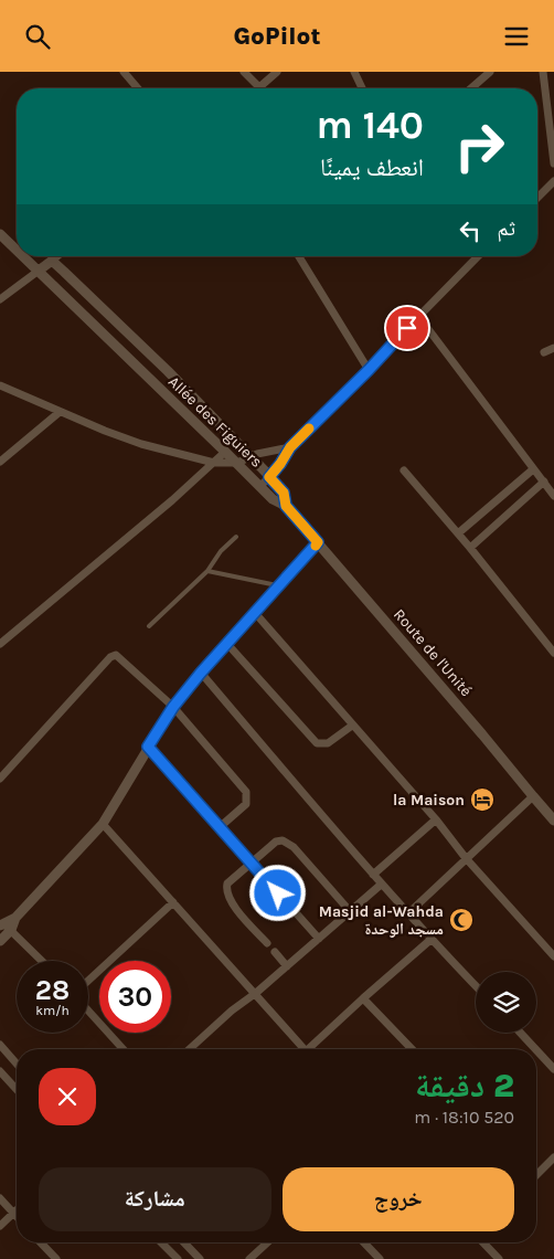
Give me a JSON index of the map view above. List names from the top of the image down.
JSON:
{
  "streets": {
    "street": ["Allée des Figuiers", "Route de l'Unité"]
  },
  "crossings": [
    ["Allée des Figuiers", "Route de l'Unité"]
  ],
  "places": {
    "hotel": ["la Maison"],
    "mosque": ["Masjid al-Wahda مسجد الوحدة"]
  },
  "page": {
    "header": "GoPilot",
    "turn": ["140 m", "انعطف يمينًا"],
    "then": "ثم",
    "speed": "28 km/h",
    "limit": "30",
    "heading": ["2 دقيقة", "520 m · 18:10"],
    "buttons": ["خروج", "مشاركة"]
  }
}
